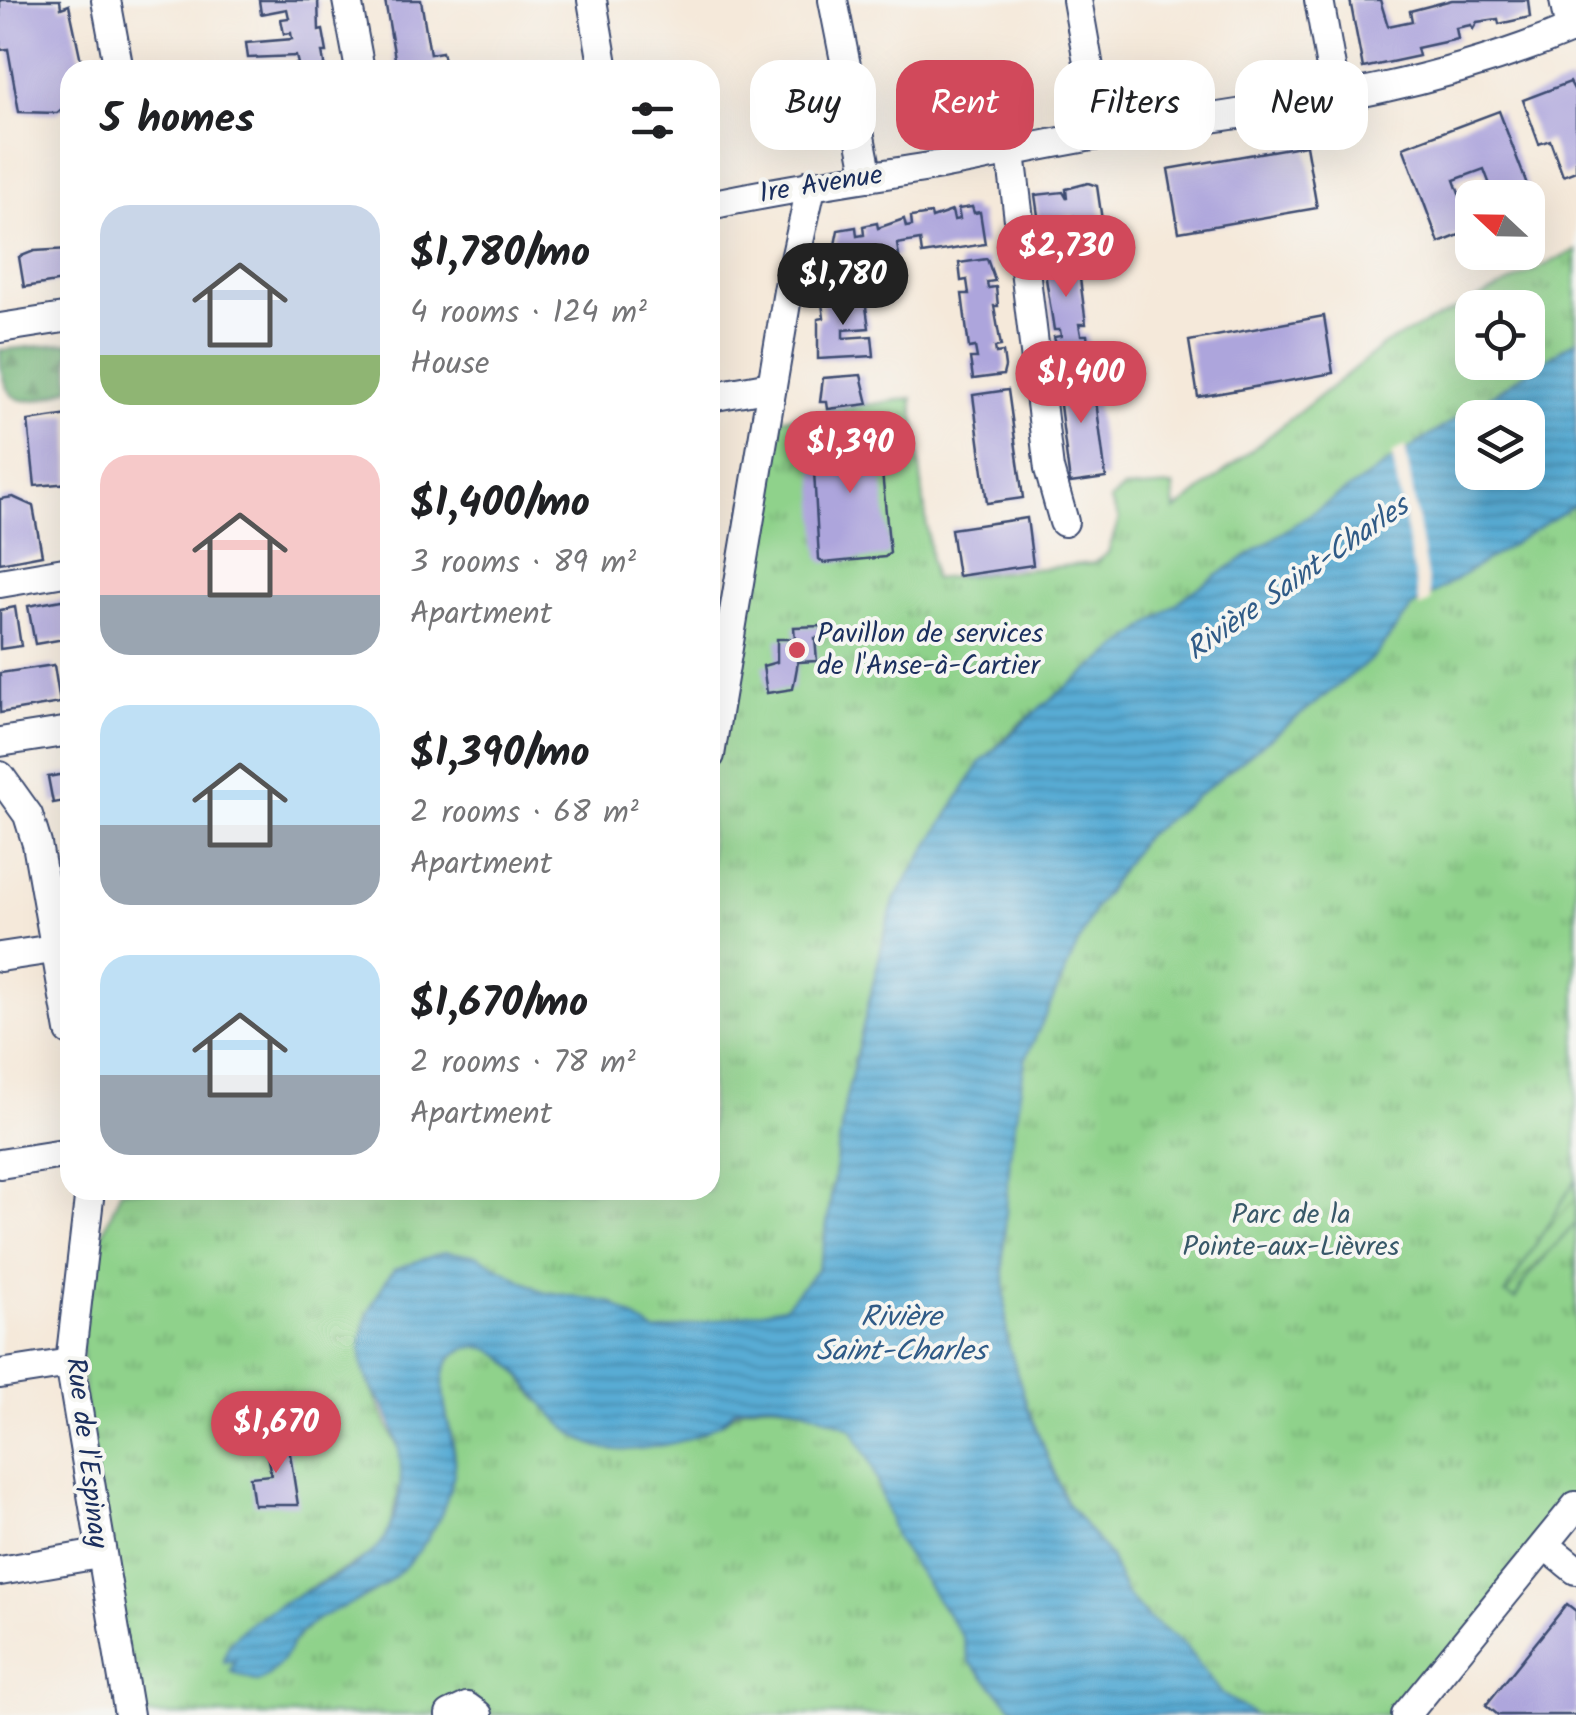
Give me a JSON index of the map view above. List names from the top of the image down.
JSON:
{
  "streets": {
    "street": ["1re Avenue", "Rue de l'Espinay"]
  },
  "water": ["Rivière Saint-Charles"],
  "parks": ["Parc de la Pointe-aux-Lièvres"],
  "places": ["Pavillon de services de l'Anse-à-Cartier"],
  "north": "left",
  "page": {
    "chip": [
      "Buy",
      "Rent",
      "Filters",
      "New"
    ],
    "heading": "5 homes",
    "list": [
      {
        "name": "$1,780/mo",
        "note": "4 rooms · 124 m² · House"
      },
      {
        "name": "$1,400/mo",
        "note": "3 rooms · 89 m² · Apartment"
      },
      {
        "name": "$1,390/mo",
        "note": "2 rooms · 68 m² · Apartment"
      },
      {
        "name": "$1,670/mo",
        "note": "2 rooms · 78 m² · Apartment"
      }
    ],
    "price": [
      "$2,730",
      "$1,780",
      "$1,400",
      "$1,390",
      "$1,670"
    ]
  }
}
